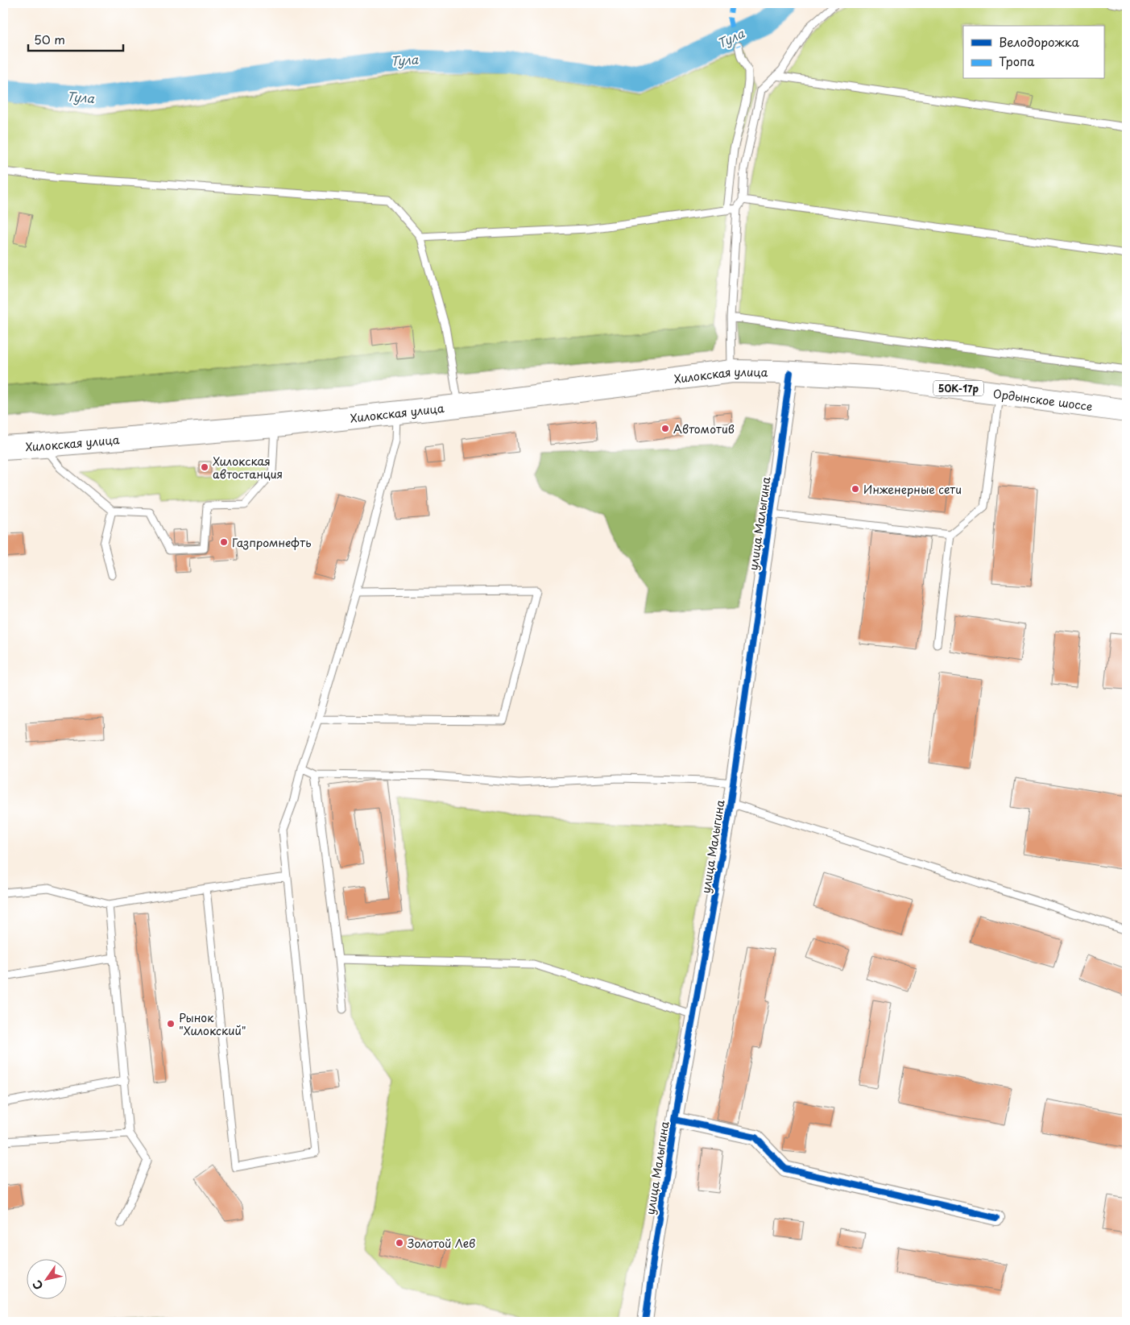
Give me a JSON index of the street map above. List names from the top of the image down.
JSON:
{
  "streets": {
    "highway": ["Хилокская улица", "50К-17р", "Ордынское шоссе"],
    "street": ["улица Малыгина"]
  },
  "crossings": [
    ["Хилокская улица", "Ордынское шоссе"],
    ["Хилокская улица", "улица Малыгина"],
    ["Ордынское шоссе", "улица Малыгина"]
  ],
  "water": ["Тула"],
  "places": [
    "Автомотив",
    "Хилокская автостанция",
    "Инженерные сети",
    "Газпромнефть",
    "Рынок \"Хилокский\"",
    "Золотой Лев"
  ],
  "legend": ["Велодорожка", "Тропа"],
  "scale_bar": "50 m",
  "north": "bottom left"
}
